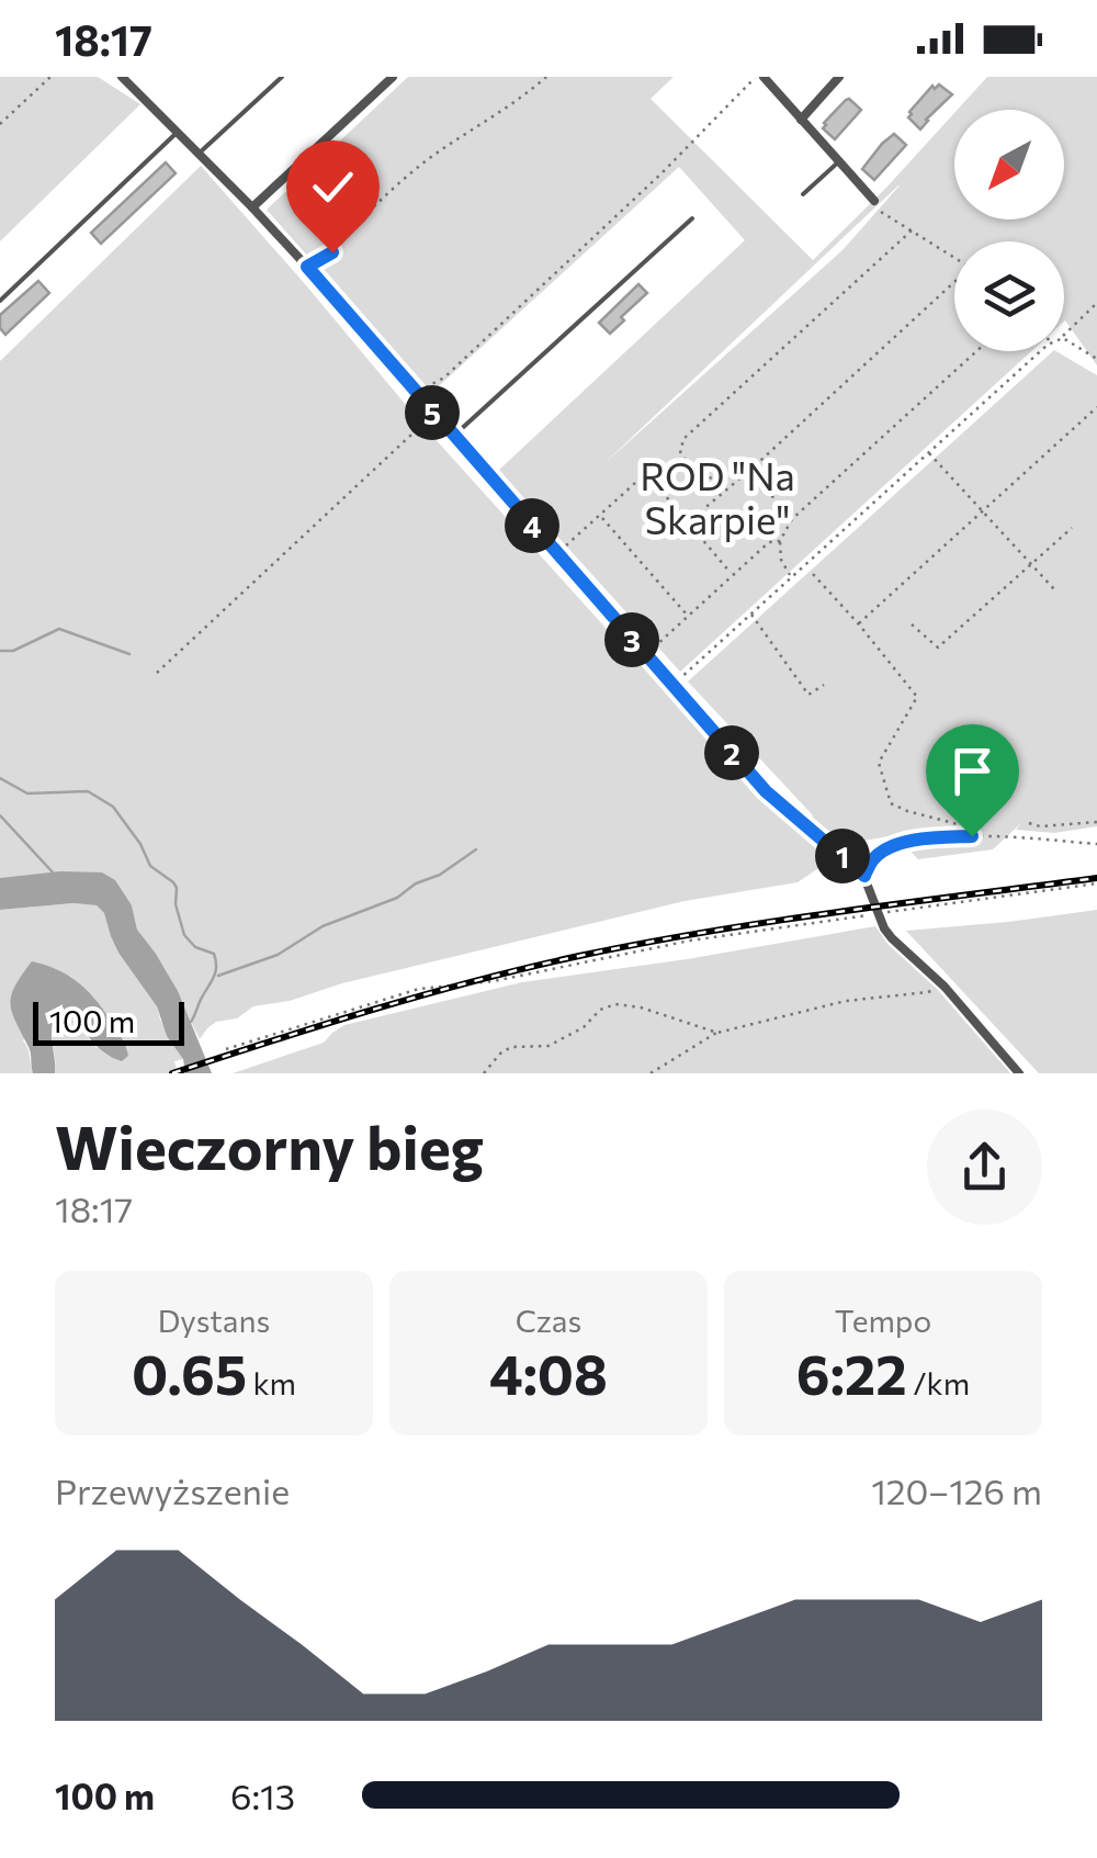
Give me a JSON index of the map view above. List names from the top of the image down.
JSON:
{
  "parks": ["ROD \"Na Skarpie\""],
  "scale_bar": "100 m",
  "north": "bottom left",
  "page": {
    "status": "18:17",
    "pins": [
      "5",
      "4",
      "3",
      "2",
      "1"
    ],
    "scale": "100 m",
    "heading": ["Wieczorny bieg", "18:17"],
    "stats": [
      ["Dystans", "0.65 km"],
      ["Czas", "4:08"],
      ["Tempo", "6:22 /km"]
    ],
    "chart": ["Przewyższenie", "120–126 m"],
    "list": [
      {
        "name": "100 m",
        "note": "6:13"
      }
    ]
  }
}
